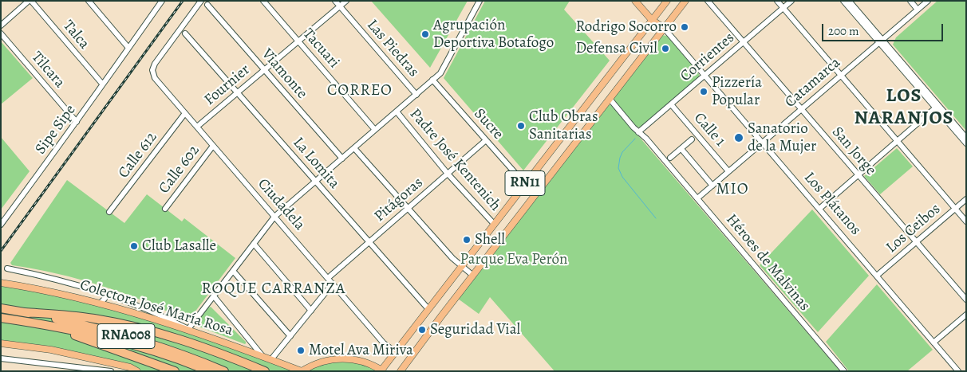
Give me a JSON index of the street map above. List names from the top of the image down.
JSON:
{
  "streets": {
    "highway": ["RNA008"],
    "main road": ["RN11", "Los Plátanos", "Colectora José María Rosa"],
    "street": [
      "Talca",
      "Tacuari",
      "Las Piedras",
      "Corrientes",
      "Tilcara",
      "Viamonte",
      "Catamarca",
      "Fournier",
      "Sucre",
      "Sipe Sipe",
      "Calle 1",
      "San Jorge",
      "Calle 612",
      "Padre José Kentenich",
      "La Lomita",
      "Calle 602",
      "Pitágoras",
      "Ciudadela",
      "Los Ceibos",
      "Héroes de Malvinas"
    ]
  },
  "crossings": [
    ["Talca", "Sipe Sipe"],
    ["Tacuari", "Fournier"],
    ["Las Piedras", "Fournier"],
    ["Corrientes", "Calle 1"],
    ["Corrientes", "San Jorge"],
    ["Corrientes", "Los Plátanos"],
    ["Corrientes", "Héroes de Malvinas"],
    ["Tilcara", "Sipe Sipe"],
    ["Viamonte", "Fournier"],
    ["Catamarca", "Calle 1"],
    ["Catamarca", "San Jorge"],
    ["Catamarca", "Los Plátanos"],
    ["Catamarca", "Héroes de Malvinas"],
    ["Fournier", "La Lomita"],
    ["Fournier", "Ciudadela"],
    ["Sucre", "RN11"],
    ["Sucre", "Pitágoras"],
    ["San Jorge", "Los Ceibos"],
    ["Calle 612", "Ciudadela"],
    ["Padre José Kentenich", "RN11"],
    ["Padre José Kentenich", "Pitágoras"],
    ["La Lomita", "RN11"],
    ["La Lomita", "Pitágoras"],
    ["Calle 602", "Ciudadela"],
    ["RN11", "Los Plátanos"],
    ["RN11", "Ciudadela"],
    ["RN11", "Héroes de Malvinas"],
    ["Pitágoras", "Ciudadela"],
    ["Los Plátanos", "Los Ceibos"]
  ],
  "districts": [
    "CORREO",
    "LOS NARANJOS",
    "MIO",
    "ROQUE CARRANZA"
  ],
  "parks": ["Parque Eva Perón"],
  "places": [
    "Rodrigo Socorro",
    "Agrupación Deportiva Botafogo",
    "Defensa Civil",
    "Pizzería Popular",
    "Club Obras Sanitarias",
    "Sanatorio de la Mujer",
    "Shell",
    "Club Lasalle",
    "Seguridad Vial",
    "Motel Ava Miriva"
  ],
  "scale_bar": "200 m"
}
